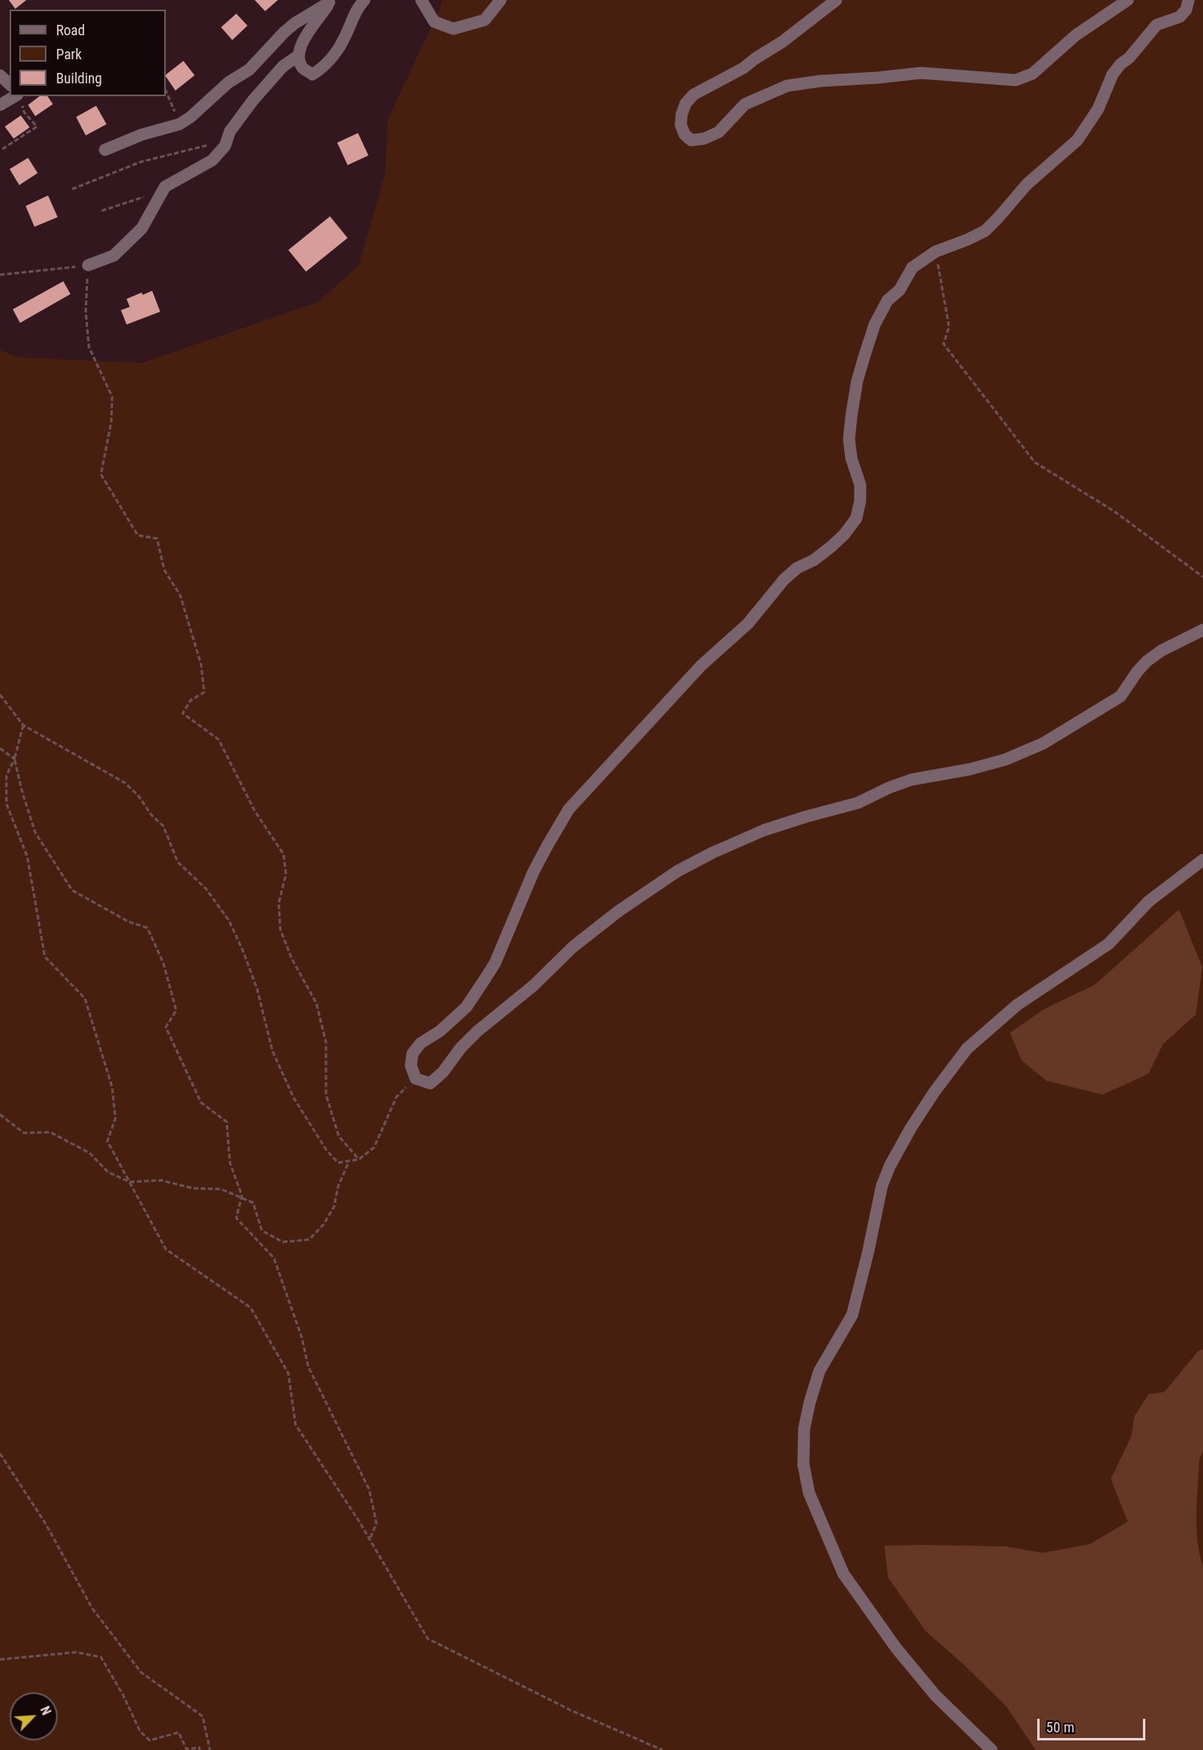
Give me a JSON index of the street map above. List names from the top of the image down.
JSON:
{
  "legend": ["Road", "Park", "Building"],
  "scale_bar": "50 m",
  "north": "top right"
}
